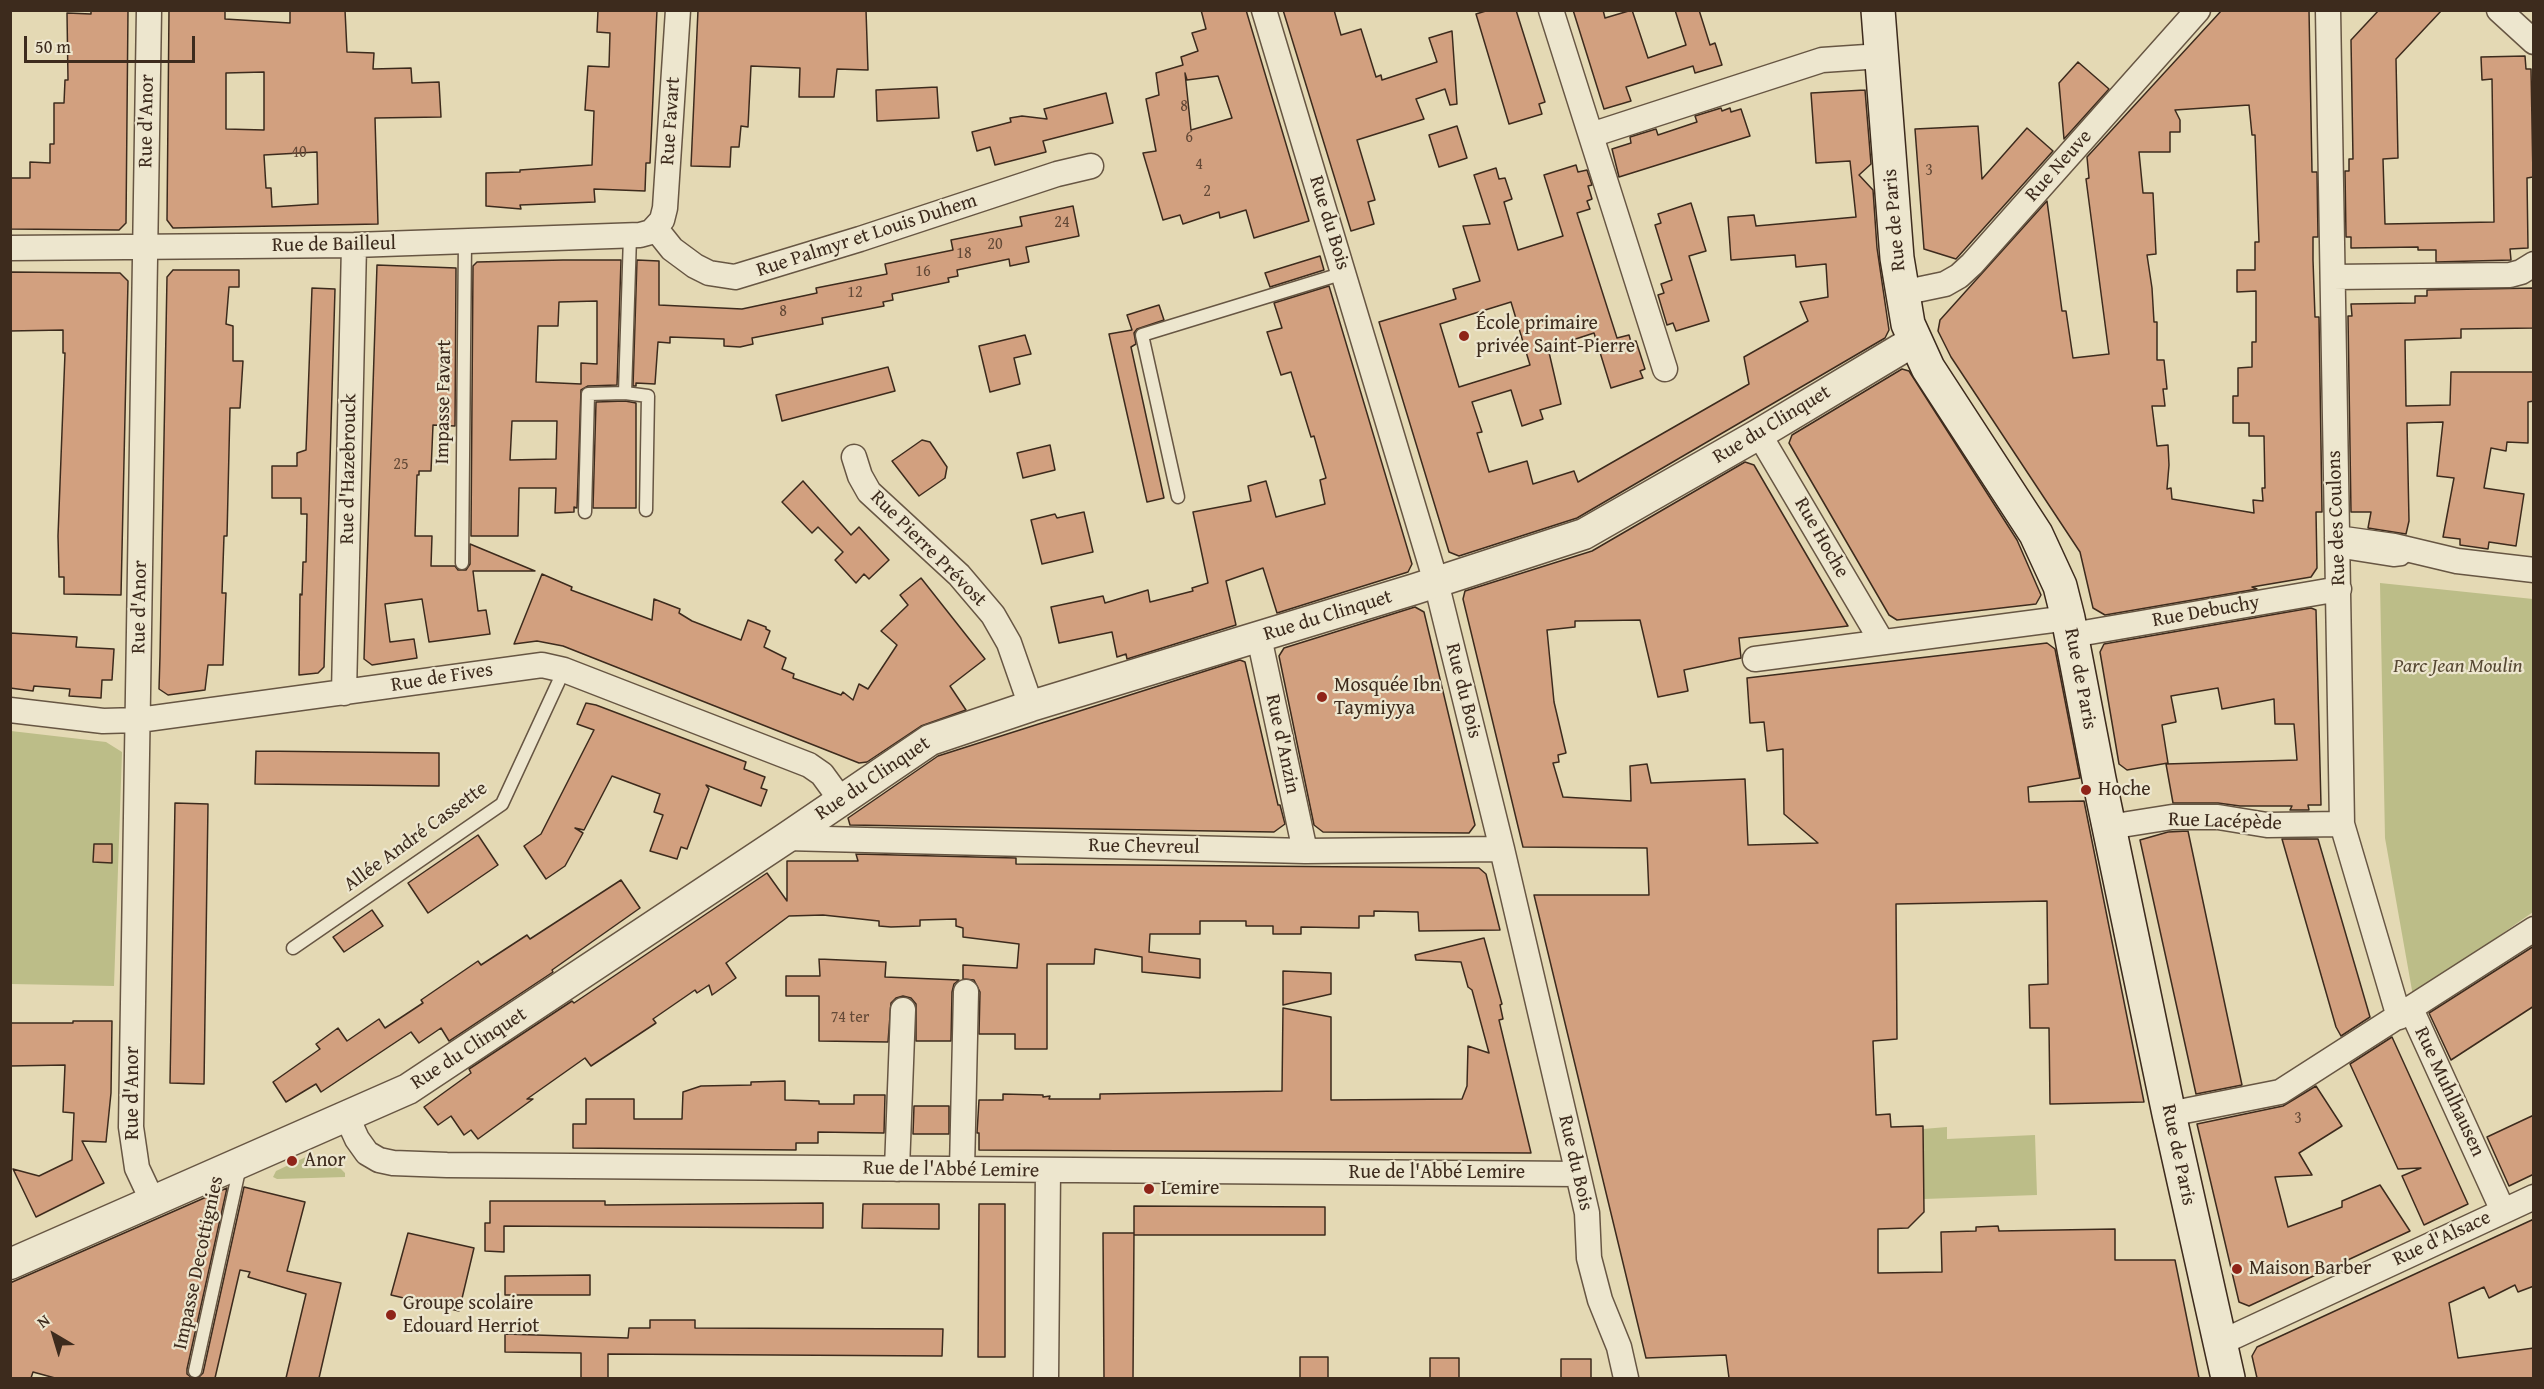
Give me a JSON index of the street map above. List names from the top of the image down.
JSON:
{
  "streets": {
    "main road": ["Rue de Paris"],
    "street": [
      "Rue d'Anor",
      "Rue Favart",
      "Rue Neuve",
      "Rue du Bois",
      "Rue Palmyr et Louis Duhem",
      "Rue de Bailleul",
      "Rue du Clinquet",
      "Rue d'Hazebrouck",
      "Rue des Coulons",
      "Rue Hoche",
      "Rue Pierre Prévost",
      "Rue Debuchy",
      "Rue de Fives",
      "Rue d'Anzin",
      "Rue Lacépède",
      "Rue Chevreul",
      "Rue Muhlhausen",
      "Rue de l'Abbé Lemire",
      "Rue d'Alsace"
    ],
    "lane": ["Impasse Favart", "Allée André Cassette", "Impasse Decottignies"]
  },
  "crossings": [
    ["Rue d'Anor", "Rue de Bailleul"],
    ["Rue d'Anor", "Rue du Clinquet"],
    ["Rue d'Anor", "Rue de Fives"],
    ["Rue Favart", "Rue Palmyr et Louis Duhem"],
    ["Rue Favart", "Rue de Bailleul"],
    ["Rue Neuve", "Rue de Paris"],
    ["Rue de Paris", "Rue du Clinquet"],
    ["Rue de Paris", "Rue Debuchy"],
    ["Rue de Paris", "Rue Lacépède"],
    ["Rue de Paris", "Rue d'Alsace"],
    ["Rue du Bois", "Rue du Clinquet"],
    ["Rue du Bois", "Rue Chevreul"],
    ["Rue du Bois", "Rue de l'Abbé Lemire"],
    ["Rue Palmyr et Louis Duhem", "Rue de Bailleul"],
    ["Rue de Bailleul", "Impasse Favart"],
    ["Rue de Bailleul", "Rue d'Hazebrouck"],
    ["Rue du Clinquet", "Rue Hoche"],
    ["Rue du Clinquet", "Rue Pierre Prévost"],
    ["Rue du Clinquet", "Rue de Fives"],
    ["Rue du Clinquet", "Rue d'Anzin"],
    ["Rue du Clinquet", "Rue Chevreul"],
    ["Rue du Clinquet", "Rue de l'Abbé Lemire"],
    ["Rue du Clinquet", "Impasse Decottignies"],
    ["Rue d'Hazebrouck", "Rue de Fives"],
    ["Rue des Coulons", "Rue Debuchy"],
    ["Rue des Coulons", "Rue Lacépède"],
    ["Rue des Coulons", "Rue Muhlhausen"],
    ["Rue de Fives", "Allée André Cassette"],
    ["Rue d'Anzin", "Rue Chevreul"],
    ["Rue Muhlhausen", "Rue d'Alsace"]
  ],
  "parks": ["Parc Jean Moulin"],
  "places": [
    "École primaire privée Saint-Pierre",
    "Mosquée Ibn Taymiyya",
    "Hoche",
    "Anor",
    "Lemire",
    "Maison Barber",
    "Groupe scolaire Edouard Herriot"
  ],
  "house_numbers": [
    "8",
    "6",
    "40",
    "4",
    "3",
    "2",
    "24",
    "20",
    "18",
    "16",
    "12",
    "8",
    "25",
    "74 ter",
    "3"
  ],
  "scale_bar": "50 m",
  "north": "top left"
}
